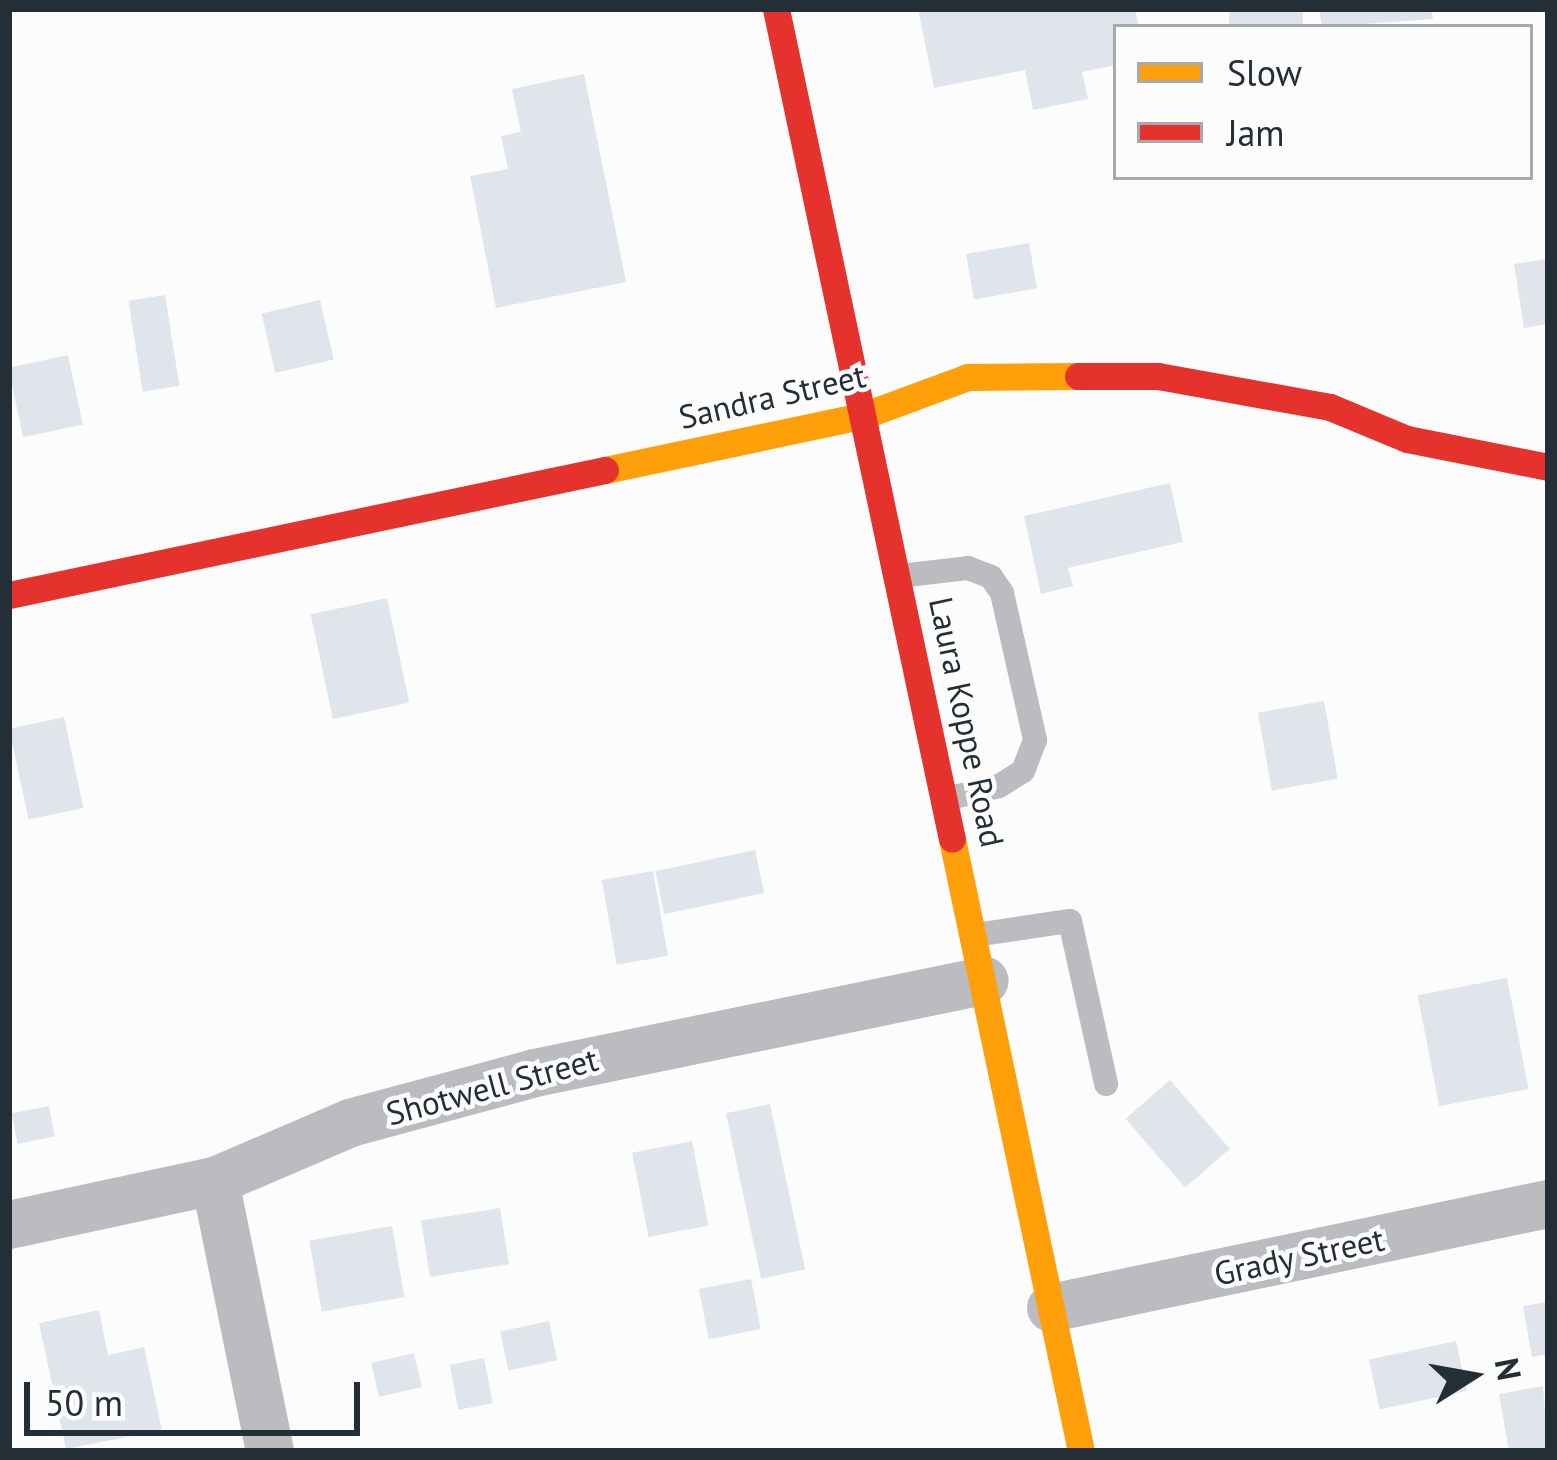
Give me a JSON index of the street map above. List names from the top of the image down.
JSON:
{
  "streets": {
    "street": [
      "Sandra Street",
      "Laura Koppe Road",
      "Shotwell Street",
      "Grady Street"
    ]
  },
  "crossings": [
    ["Sandra Street", "Laura Koppe Road"],
    ["Laura Koppe Road", "Shotwell Street"],
    ["Laura Koppe Road", "Grady Street"]
  ],
  "legend": ["Slow", "Jam"],
  "scale_bar": "50 m",
  "north": "right"
}
